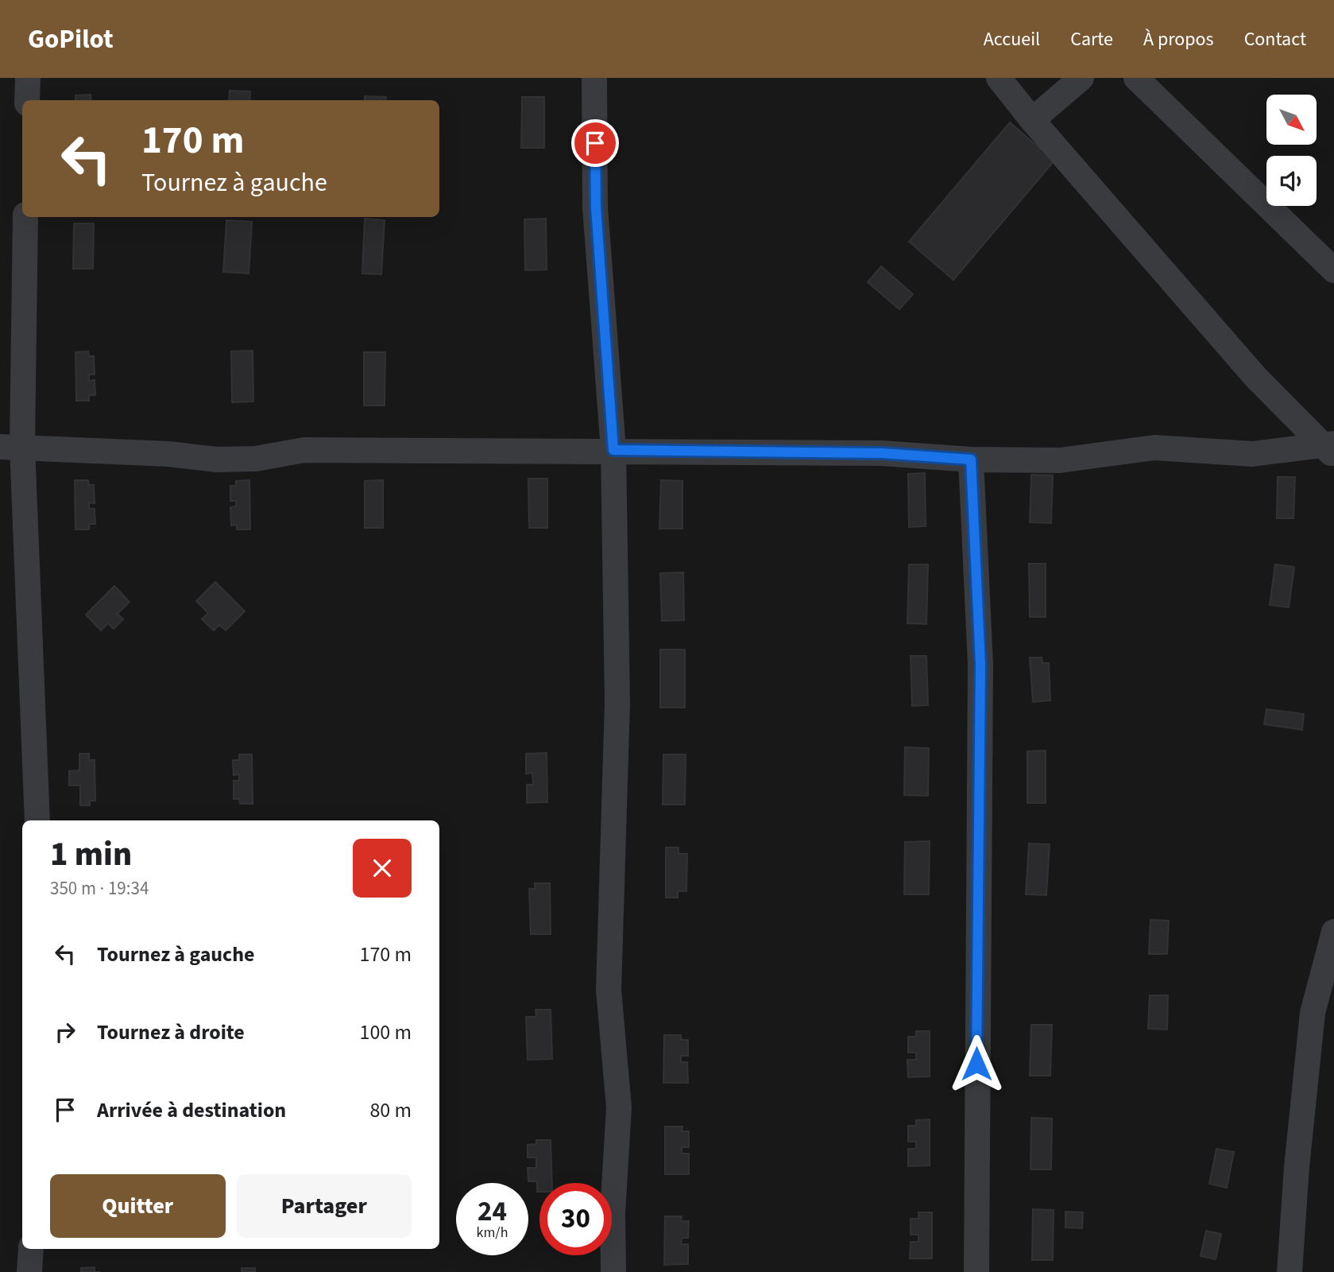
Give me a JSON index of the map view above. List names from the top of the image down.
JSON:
{
  "north": "bottom right",
  "page": {
    "header": "GoPilot",
    "nav": [
      "Accueil",
      "Carte",
      "À propos",
      "Contact"
    ],
    "turn": ["170 m", "Tournez à gauche"],
    "heading": ["1 min", "350 m · 19:34"],
    "list": [
      {
        "name": "Tournez à gauche",
        "value": "170 m"
      },
      {
        "name": "Tournez à droite",
        "value": "100 m"
      },
      {
        "name": "Arrivée à destination",
        "value": "80 m"
      }
    ],
    "buttons": ["Quitter", "Partager"],
    "speed": "24 km/h",
    "limit": "30"
  }
}
